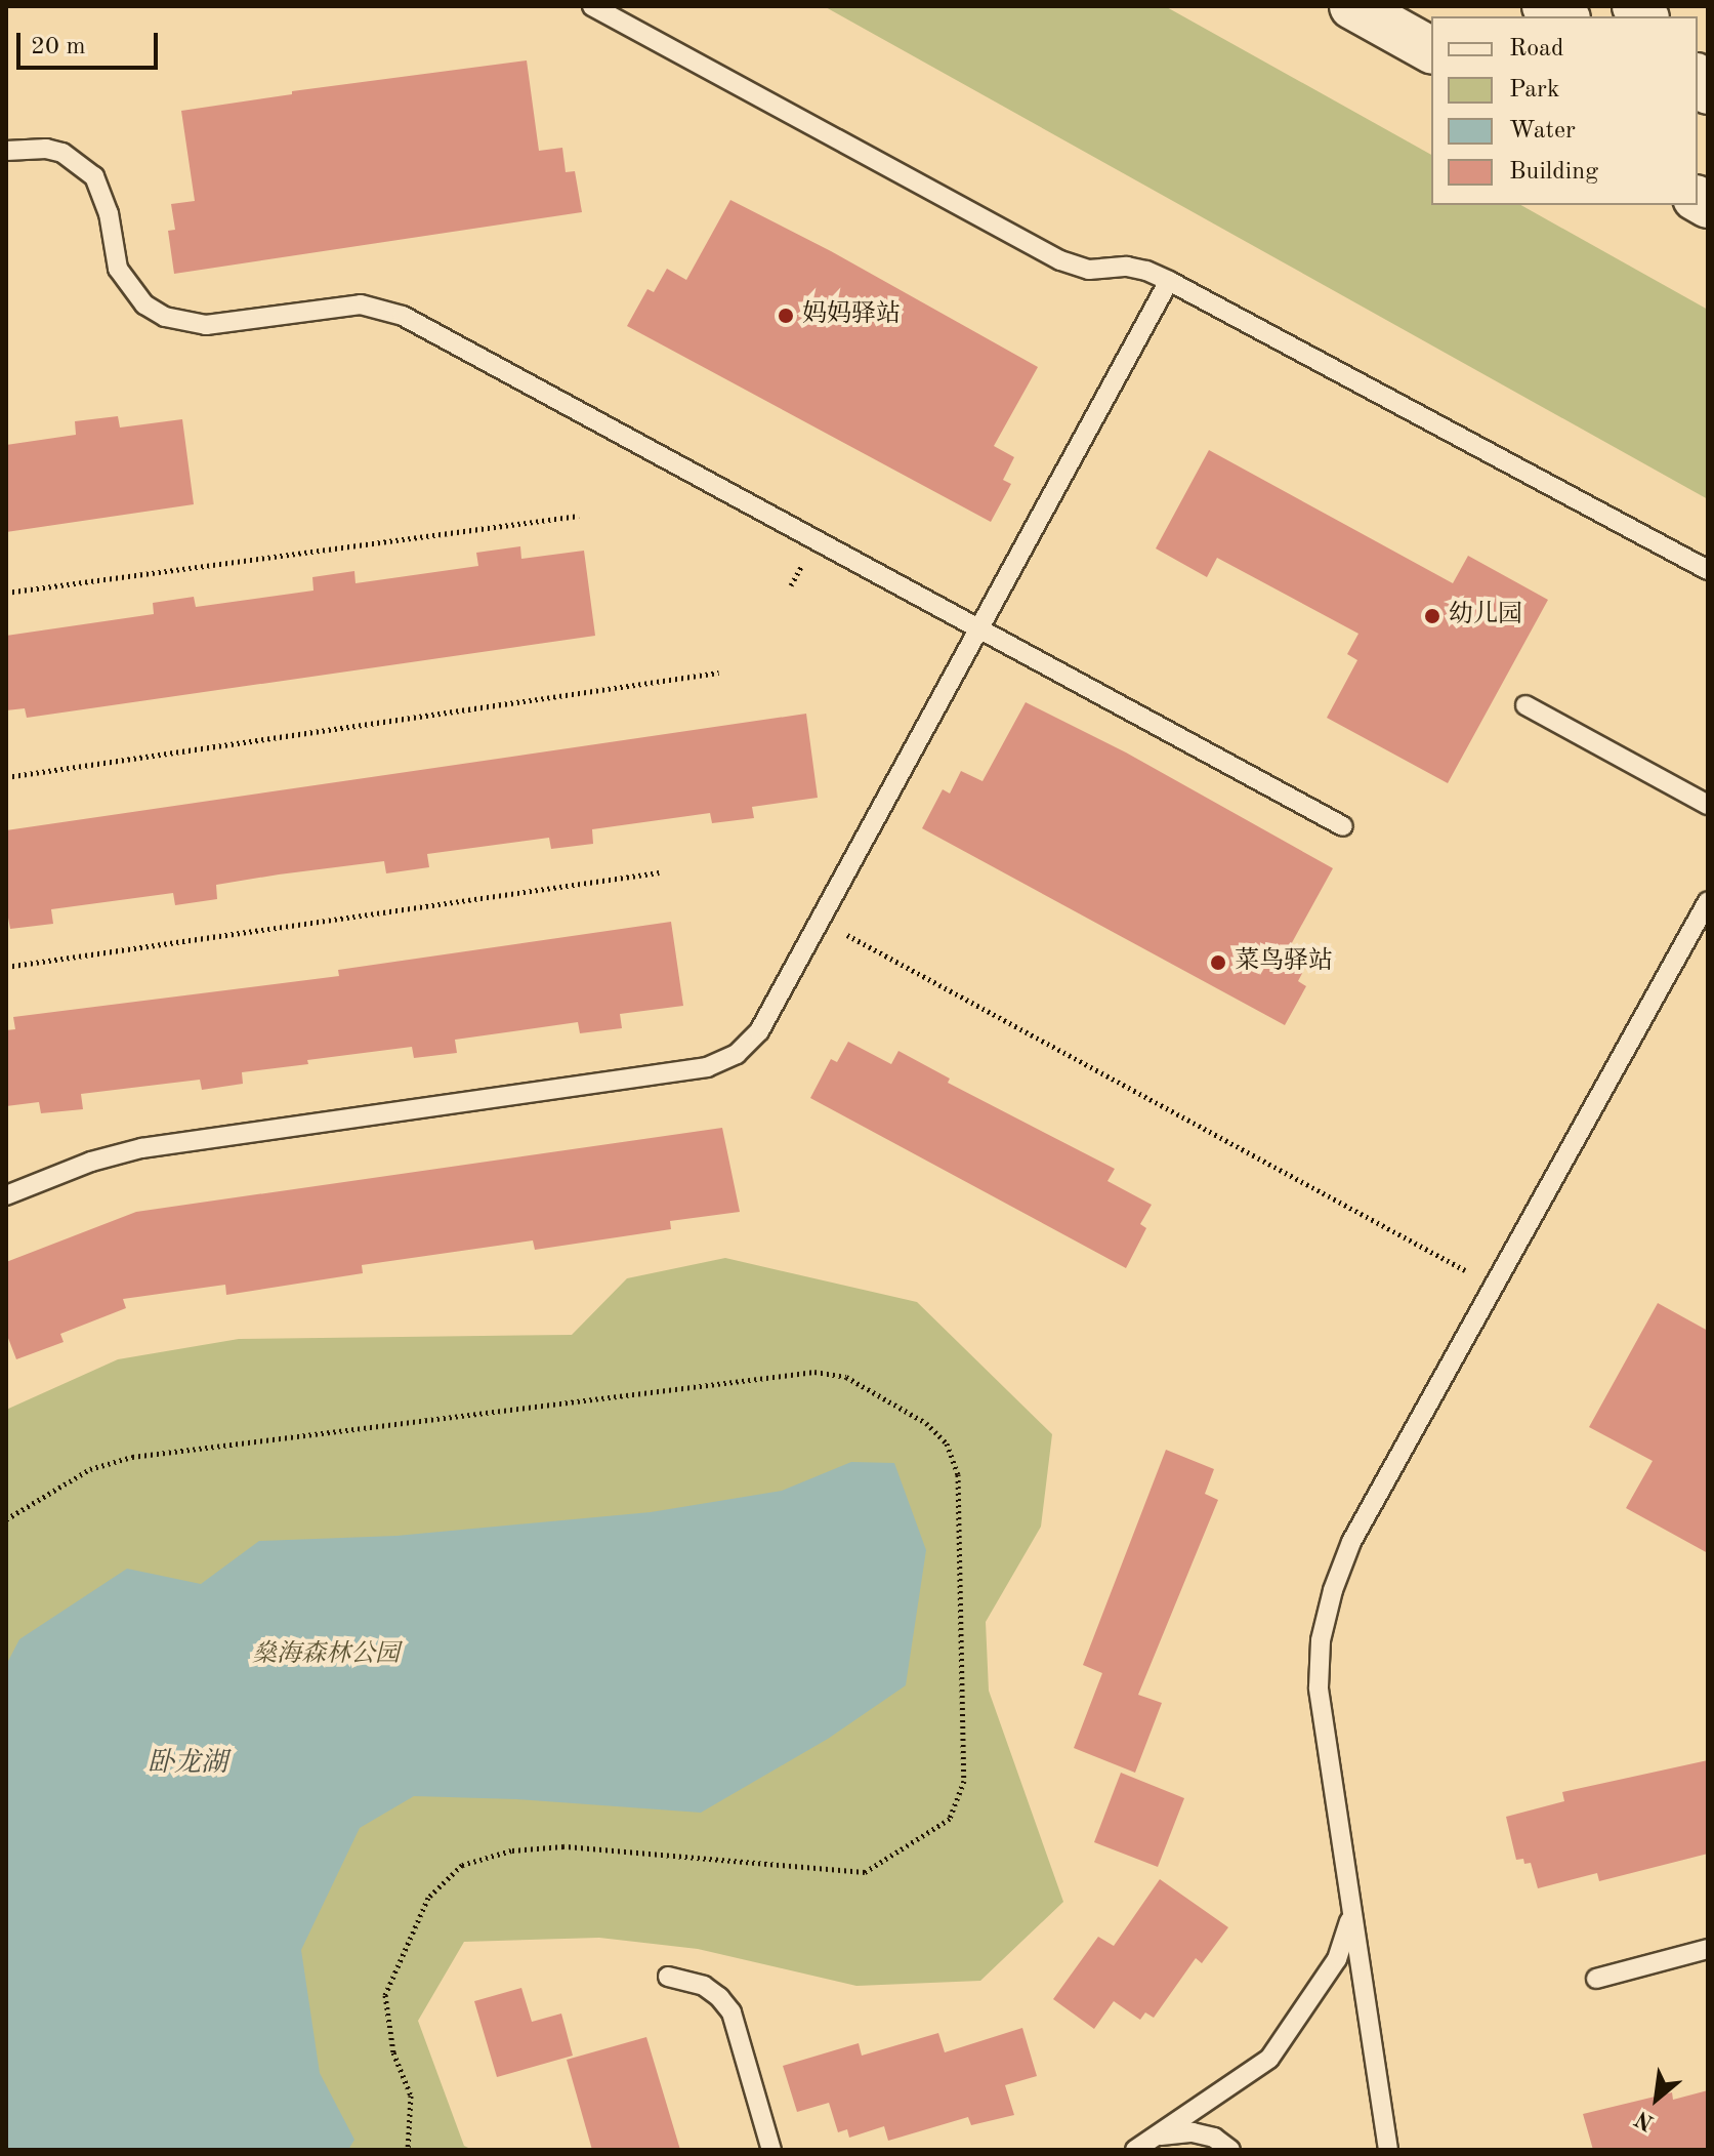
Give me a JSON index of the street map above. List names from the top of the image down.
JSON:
{
  "water": ["卧龙湖"],
  "parks": ["燊海森林公园"],
  "places": ["妈妈驿站", "幼儿园", "菜鸟驿站"],
  "legend": [
    "Road",
    "Park",
    "Water",
    "Building"
  ],
  "scale_bar": "20 m",
  "north": "bottom left"
}
